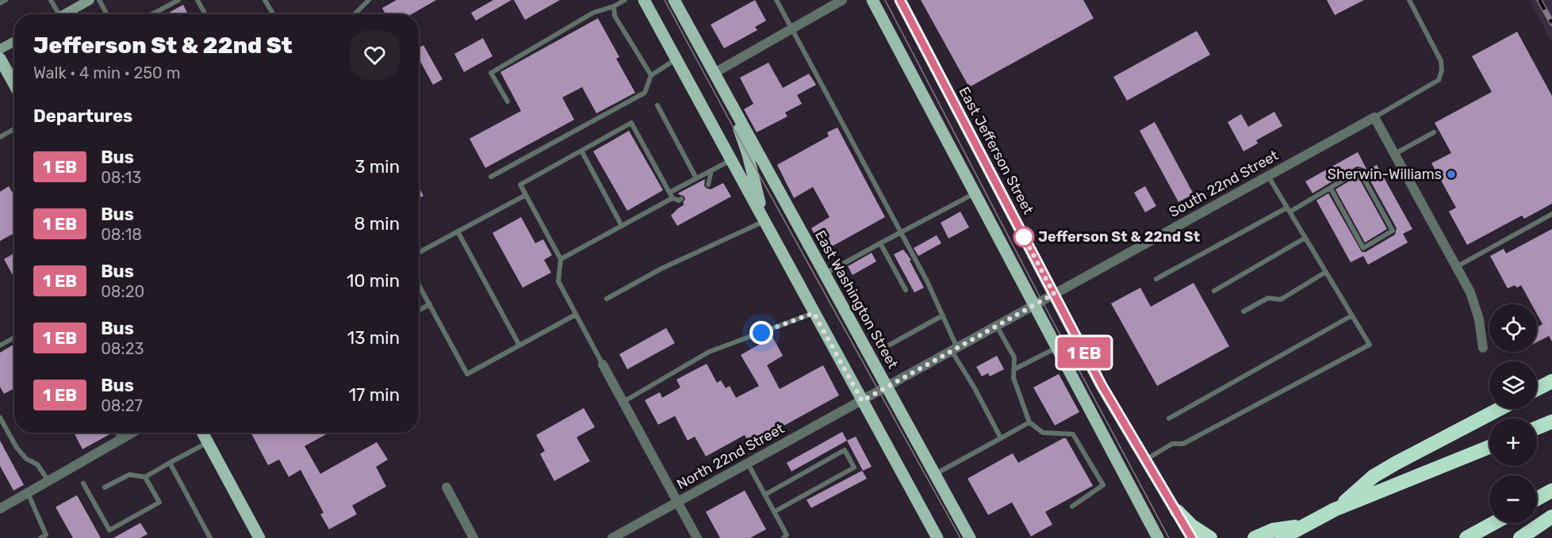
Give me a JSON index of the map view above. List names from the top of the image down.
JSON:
{
  "streets": {
    "main road": ["East Jefferson Street", "East Washington Street"],
    "street": ["South 22nd Street", "North 22nd Street"]
  },
  "crossings": [
    ["East Jefferson Street", "South 22nd Street"],
    ["South 22nd Street", "East Washington Street"],
    ["South 22nd Street", "North 22nd Street"],
    ["East Washington Street", "North 22nd Street"]
  ],
  "places": ["Sherwin-Williams", "Jefferson St & 22nd St"],
  "page": {
    "on_map": "1 EB",
    "heading": [
      ["Jefferson St & 22nd St", "Walk · 4 min · 250 m"],
      "Departures"
    ],
    "list": [
      {
        "mark": "1 EB",
        "name": "Bus",
        "note": "08:13",
        "value": "3 min"
      },
      {
        "mark": "1 EB",
        "name": "Bus",
        "note": "08:18",
        "value": "8 min"
      },
      {
        "mark": "1 EB",
        "name": "Bus",
        "note": "08:20",
        "value": "10 min"
      },
      {
        "mark": "1 EB",
        "name": "Bus",
        "note": "08:23",
        "value": "13 min"
      },
      {
        "mark": "1 EB",
        "name": "Bus",
        "note": "08:27",
        "value": "17 min"
      }
    ],
    "map_buttons": ["+", "−"]
  }
}
